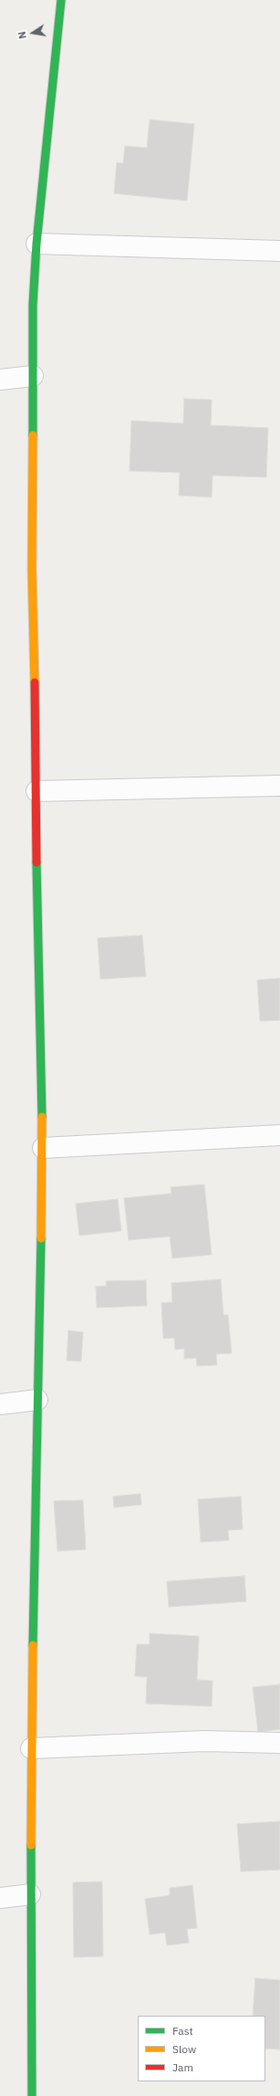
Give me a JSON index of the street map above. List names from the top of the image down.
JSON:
{
  "legend": ["Fast", "Slow", "Jam"],
  "north": "left"
}
